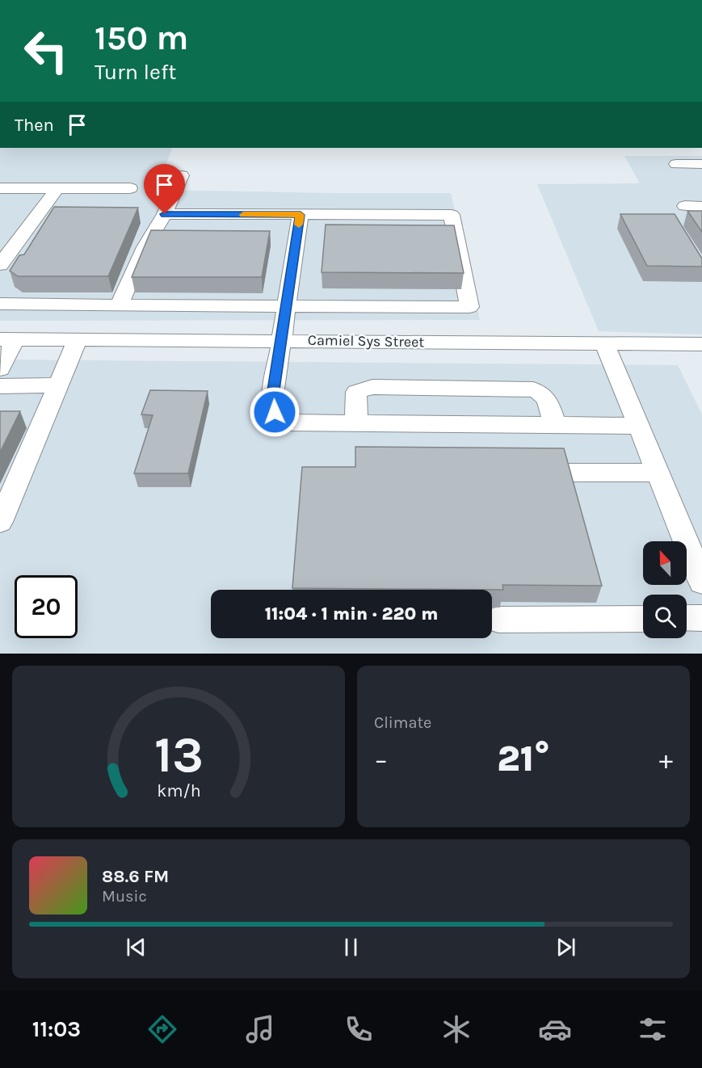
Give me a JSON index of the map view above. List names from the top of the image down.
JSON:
{
  "streets": {
    "street": ["Camiel Sys Street"]
  },
  "north": "top",
  "page": {
    "turn": ["150 m", "Turn left"],
    "then": "Then",
    "limit": "20",
    "trip": "11:04 · 1 min · 220 m",
    "tile": "Climate",
    "heat": ["−", "21°", "+"],
    "song": ["88.6 FM", "Music"],
    "tabs": "11:03",
    "gauge": ["13", "km/h"]
  }
}
